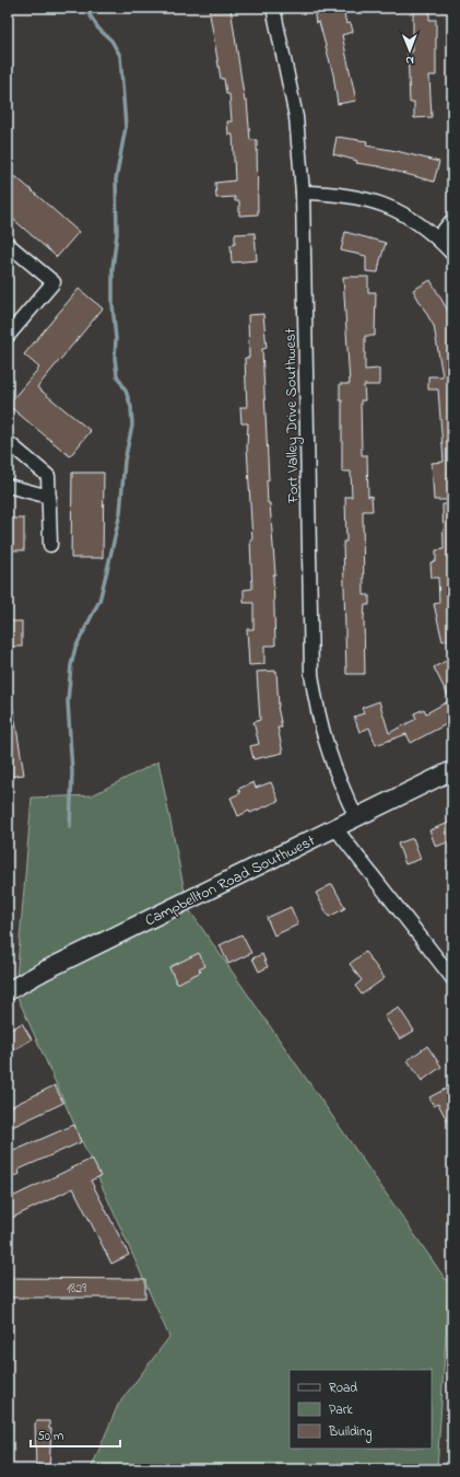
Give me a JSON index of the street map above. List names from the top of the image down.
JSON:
{
  "streets": {
    "main road": ["Campbellton Road Southwest"],
    "street": ["Fort Valley Drive Southwest"]
  },
  "crossings": [
    ["Fort Valley Drive Southwest", "Campbellton Road Southwest"]
  ],
  "house_numbers": ["1829"],
  "legend": ["Road", "Park", "Building"],
  "scale_bar": "50 m",
  "north": "bottom"
}
